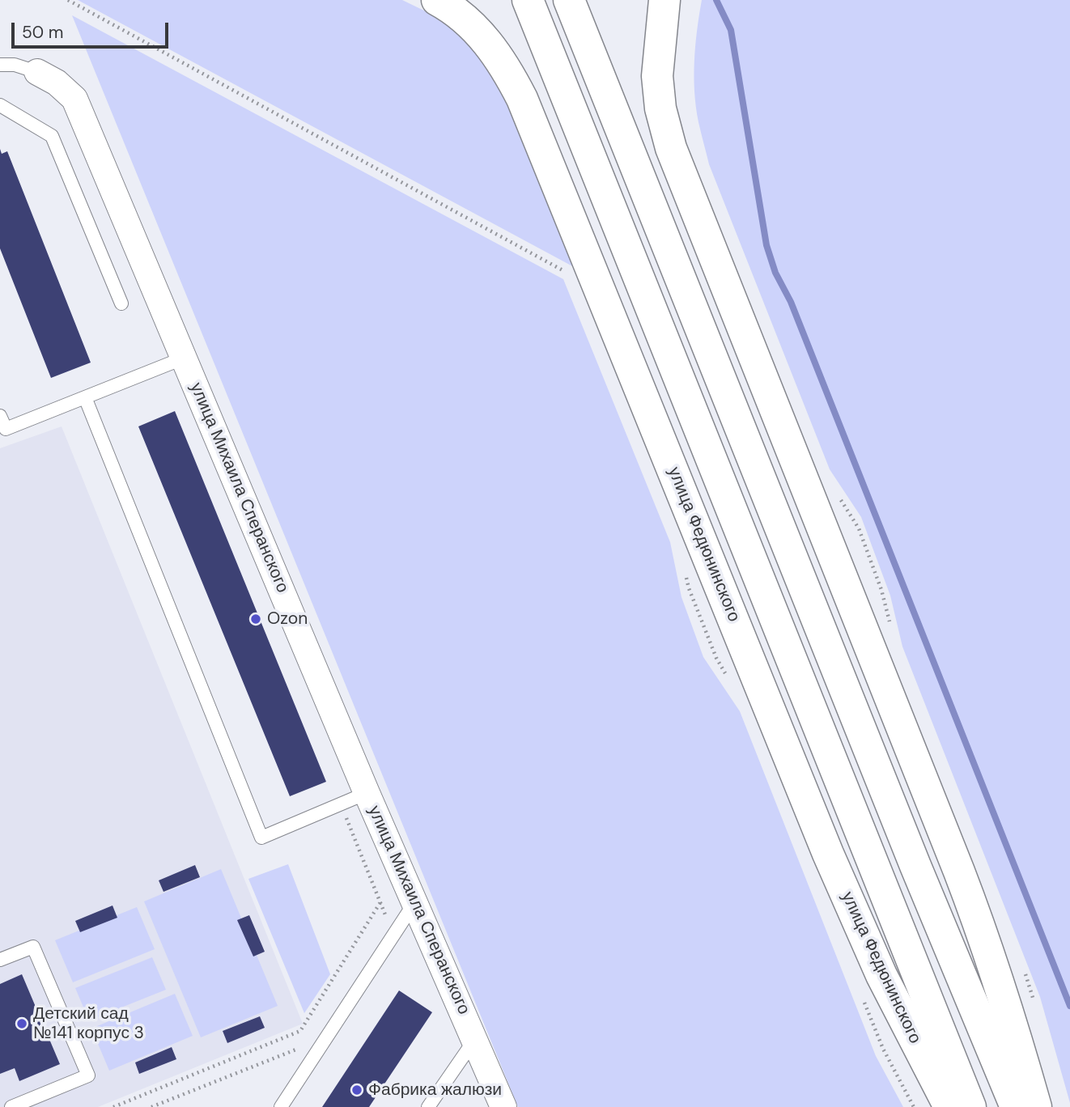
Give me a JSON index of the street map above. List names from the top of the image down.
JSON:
{
  "streets": {
    "main road": ["улица Федюнинского"],
    "street": ["улица Михаила Сперанского"]
  },
  "places": ["Ozon", "Детский сад №141 корпус 3", "Фабрика жалюзи"],
  "scale_bar": "50 m"
}
